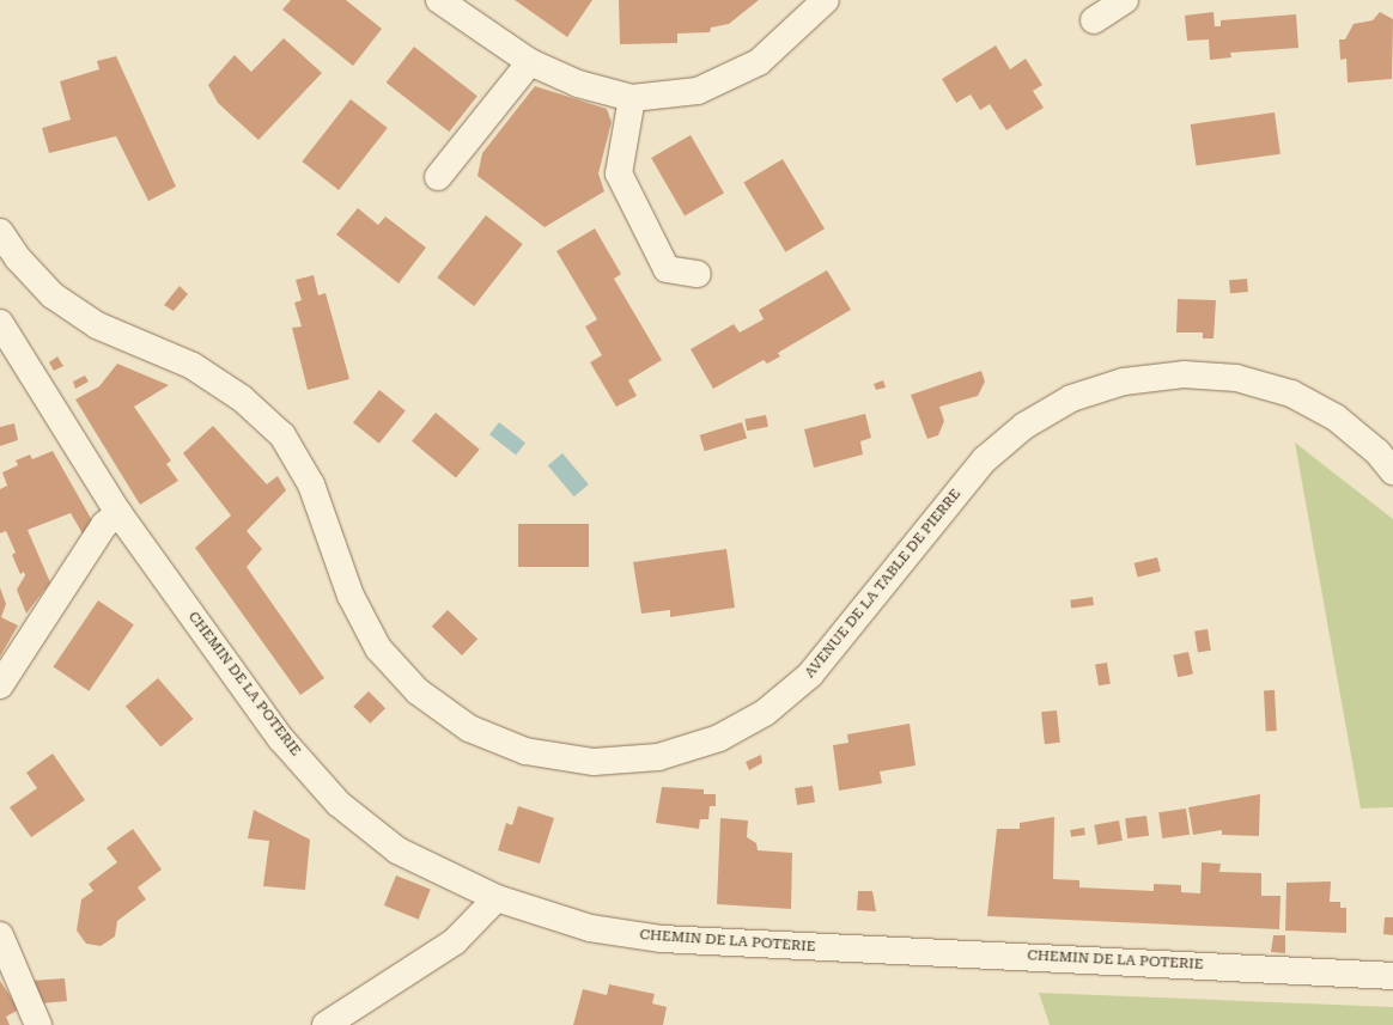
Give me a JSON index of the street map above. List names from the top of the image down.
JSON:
{
  "streets": {
    "street": ["AVENUE DE LA TABLE DE PIERRE", "CHEMIN DE LA POTERIE"]
  }
}
